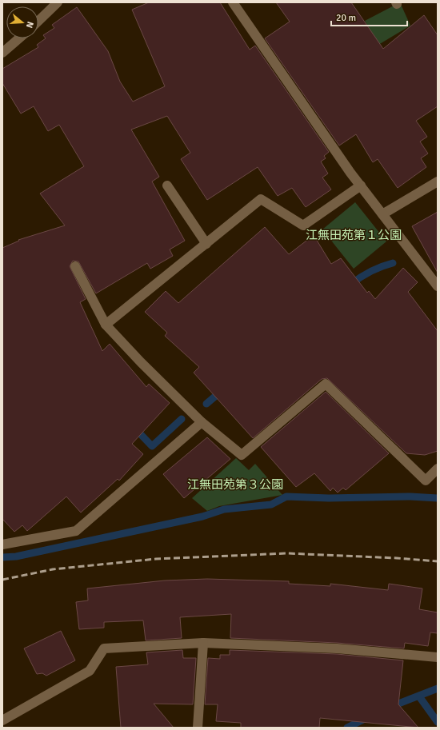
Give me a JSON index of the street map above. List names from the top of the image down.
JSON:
{
  "parks": ["江無田苑第１公園", "江無田苑第３公園"],
  "scale_bar": "20 m",
  "north": "right"
}
